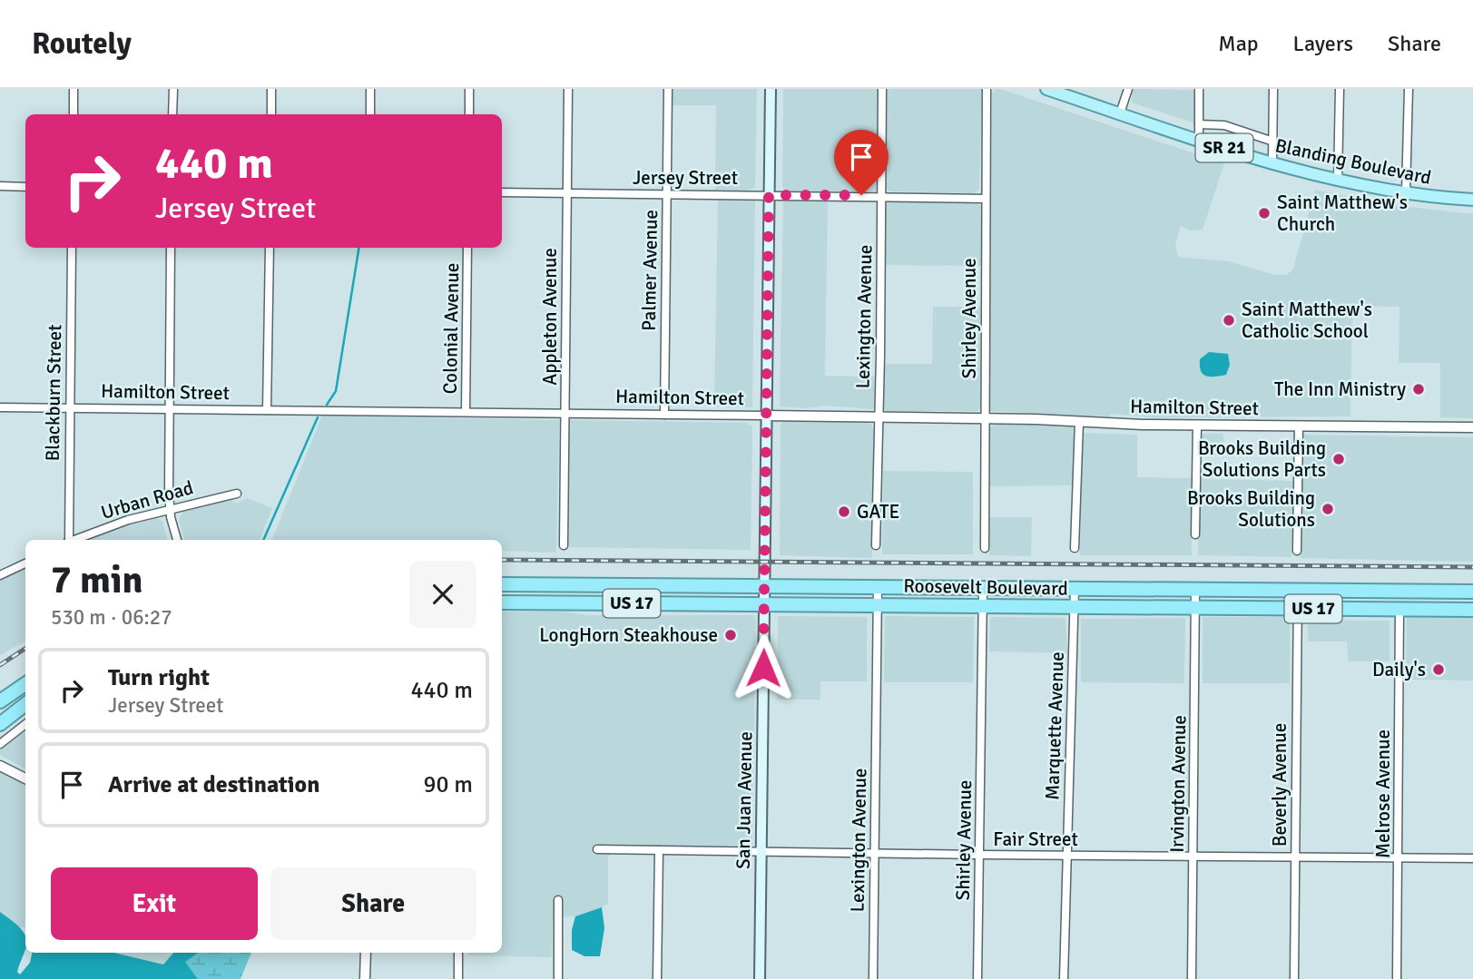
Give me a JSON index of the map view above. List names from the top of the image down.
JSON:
{
  "streets": {
    "highway": ["Roosevelt Boulevard", "US 17"],
    "main road": ["SR 21", "Blanding Boulevard", "San Juan Avenue"],
    "street": [
      "Jersey Street",
      "Palmer Avenue",
      "Appleton Avenue",
      "Lexington Avenue",
      "Shirley Avenue",
      "Colonial Avenue",
      "Hamilton Street",
      "Blackburn Street",
      "Urban Road",
      "Marquette Avenue",
      "Irvington Avenue",
      "Beverly Avenue",
      "Melrose Avenue",
      "Fair Street"
    ]
  },
  "crossings": [
    ["Jersey Street", "Palmer Avenue"],
    ["Jersey Street", "Appleton Avenue"],
    ["Jersey Street", "Lexington Avenue"],
    ["Jersey Street", "Shirley Avenue"],
    ["Jersey Street", "San Juan Avenue"],
    ["Palmer Avenue", "Hamilton Street"],
    ["Appleton Avenue", "Hamilton Street"],
    ["Lexington Avenue", "Hamilton Street"],
    ["Lexington Avenue", "Roosevelt Boulevard"],
    ["Lexington Avenue", "Fair Street"],
    ["Shirley Avenue", "Hamilton Street"],
    ["Shirley Avenue", "Roosevelt Boulevard"],
    ["Shirley Avenue", "Fair Street"],
    ["Colonial Avenue", "Hamilton Street"],
    ["Hamilton Street", "Blackburn Street"],
    ["Hamilton Street", "San Juan Avenue"],
    ["Roosevelt Boulevard", "Marquette Avenue"],
    ["Roosevelt Boulevard", "Irvington Avenue"],
    ["Roosevelt Boulevard", "Beverly Avenue"],
    ["Roosevelt Boulevard", "Melrose Avenue"],
    ["Roosevelt Boulevard", "San Juan Avenue"],
    ["Marquette Avenue", "Fair Street"],
    ["Irvington Avenue", "Fair Street"],
    ["Beverly Avenue", "Fair Street"],
    ["Melrose Avenue", "Fair Street"],
    ["San Juan Avenue", "Fair Street"]
  ],
  "places": [
    "Saint Matthew's Church",
    "Saint Matthew's Catholic School",
    "The Inn Ministry",
    "Brooks Building Solutions Parts",
    "Brooks Building Solutions",
    "GATE",
    "LongHorn Steakhouse",
    "Daily's"
  ],
  "page": {
    "header": "Routely",
    "nav": ["Map", "Layers", "Share"],
    "turn": ["440 m", "Jersey Street"],
    "heading": ["7 min", "530 m · 06:27"],
    "list": [
      {
        "name": "Turn right",
        "note": "Jersey Street",
        "value": "440 m"
      },
      {
        "name": "Arrive at destination",
        "value": "90 m"
      }
    ],
    "buttons": ["Exit", "Share"]
  }
}
